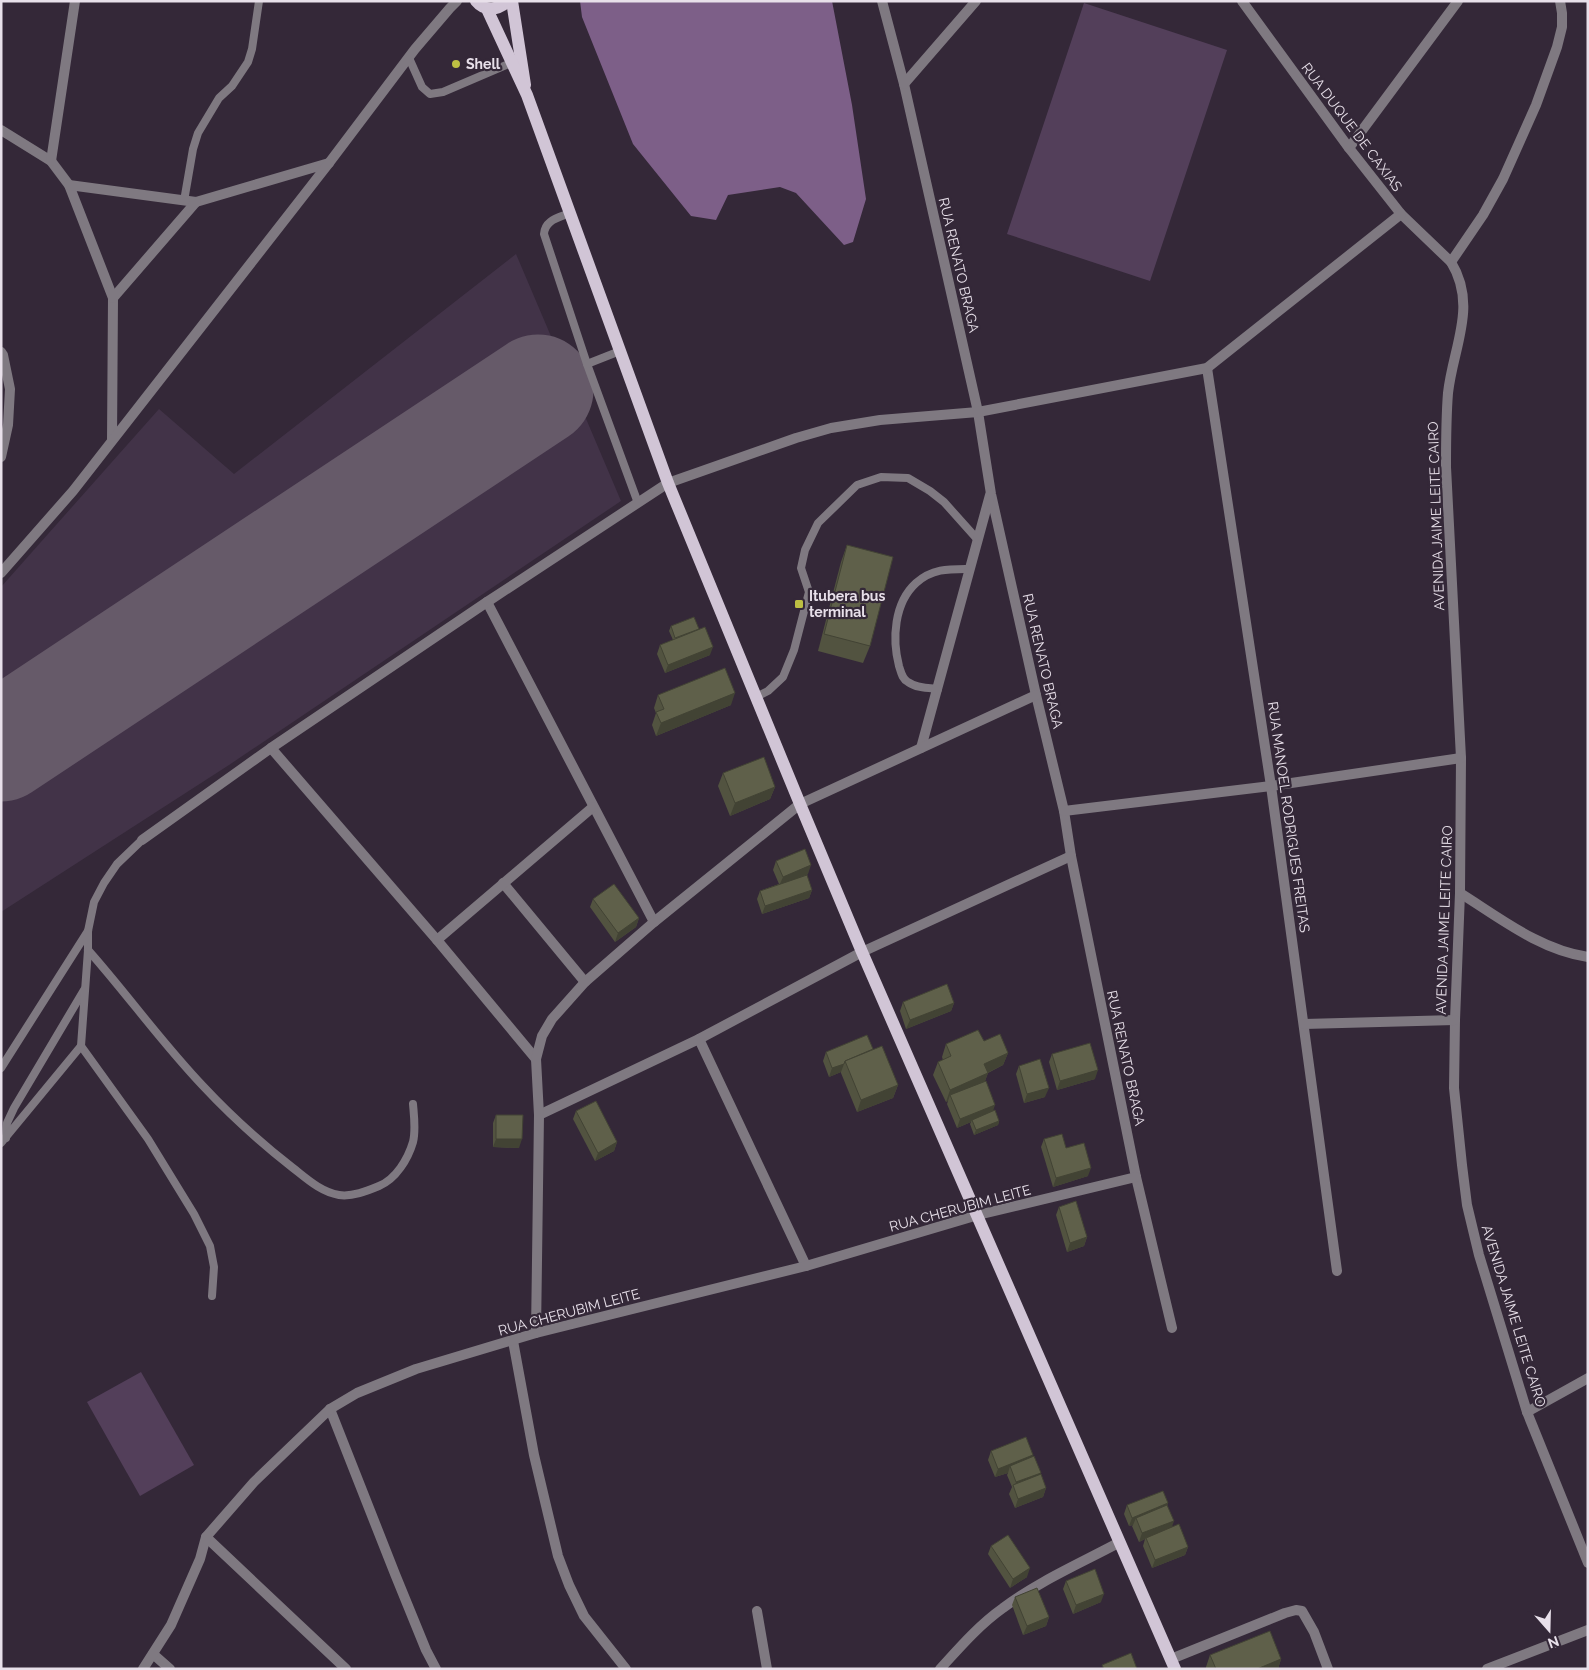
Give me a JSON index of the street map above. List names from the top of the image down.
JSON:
{
  "streets": {
    "street": [
      "RUA DUQUE DE CAXIAS",
      "RUA RENATO BRAGA",
      "AVENIDA JAIME LEITE CAIRO",
      "RUA MANOEL RODRIGUES FREITAS",
      "RUA CHERUBIM LEITE"
    ]
  },
  "crossings": [
    ["RUA DUQUE DE CAXIAS", "AVENIDA JAIME LEITE CAIRO"],
    ["RUA RENATO BRAGA", "RUA CHERUBIM LEITE"]
  ],
  "places": {
    "other": ["Shell"],
    "transit": ["Itubera bus terminal"]
  },
  "north": "bottom"
}
